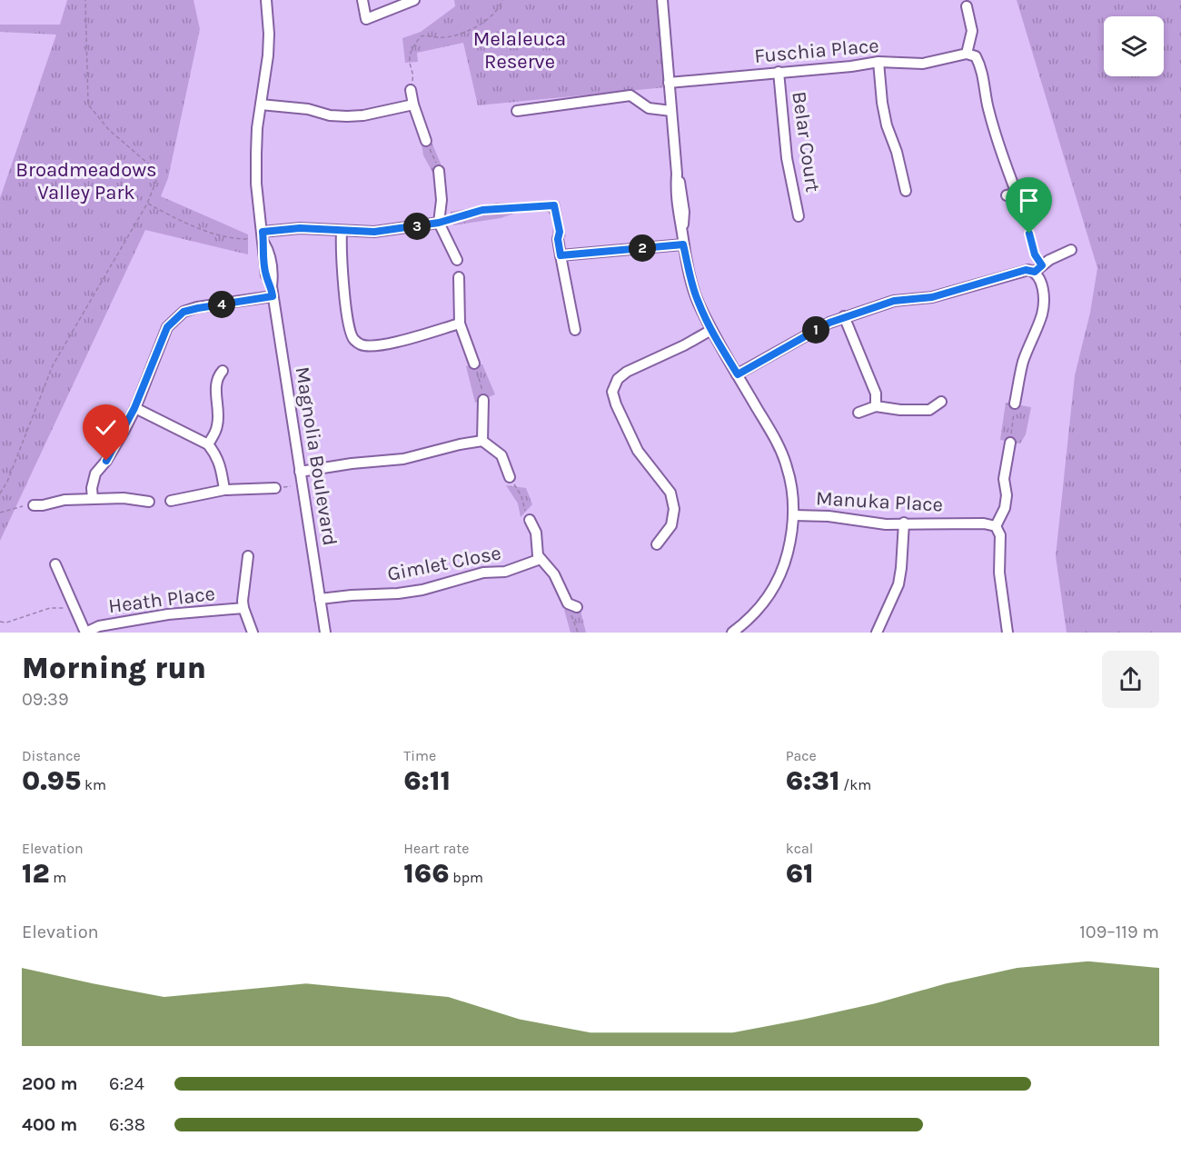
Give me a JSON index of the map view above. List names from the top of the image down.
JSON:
{
  "streets": {
    "street": [
      "Fuschia Place",
      "Belar Court",
      "Magnolia Boulevard",
      "Manuka Place",
      "Gimlet Close",
      "Heath Place"
    ]
  },
  "crossings": [
    ["Fuschia Place", "Belar Court"],
    ["Magnolia Boulevard", "Gimlet Close"]
  ],
  "parks": ["Melaleuca Reserve", "Broadmeadows Valley Park"],
  "page": {
    "pins": [
      "3",
      "2",
      "4",
      "1"
    ],
    "heading": ["Morning run", "09:39"],
    "stats": [
      ["Distance", "0.95 km"],
      ["Time", "6:11"],
      ["Pace", "6:31 /km"],
      ["Elevation", "12 m"],
      ["Heart rate", "166 bpm"],
      ["kcal", "61"]
    ],
    "chart": ["Elevation", "109–119 m"],
    "list": [
      {
        "name": "200 m",
        "note": "6:24"
      },
      {
        "name": "400 m",
        "note": "6:38"
      }
    ]
  }
}
